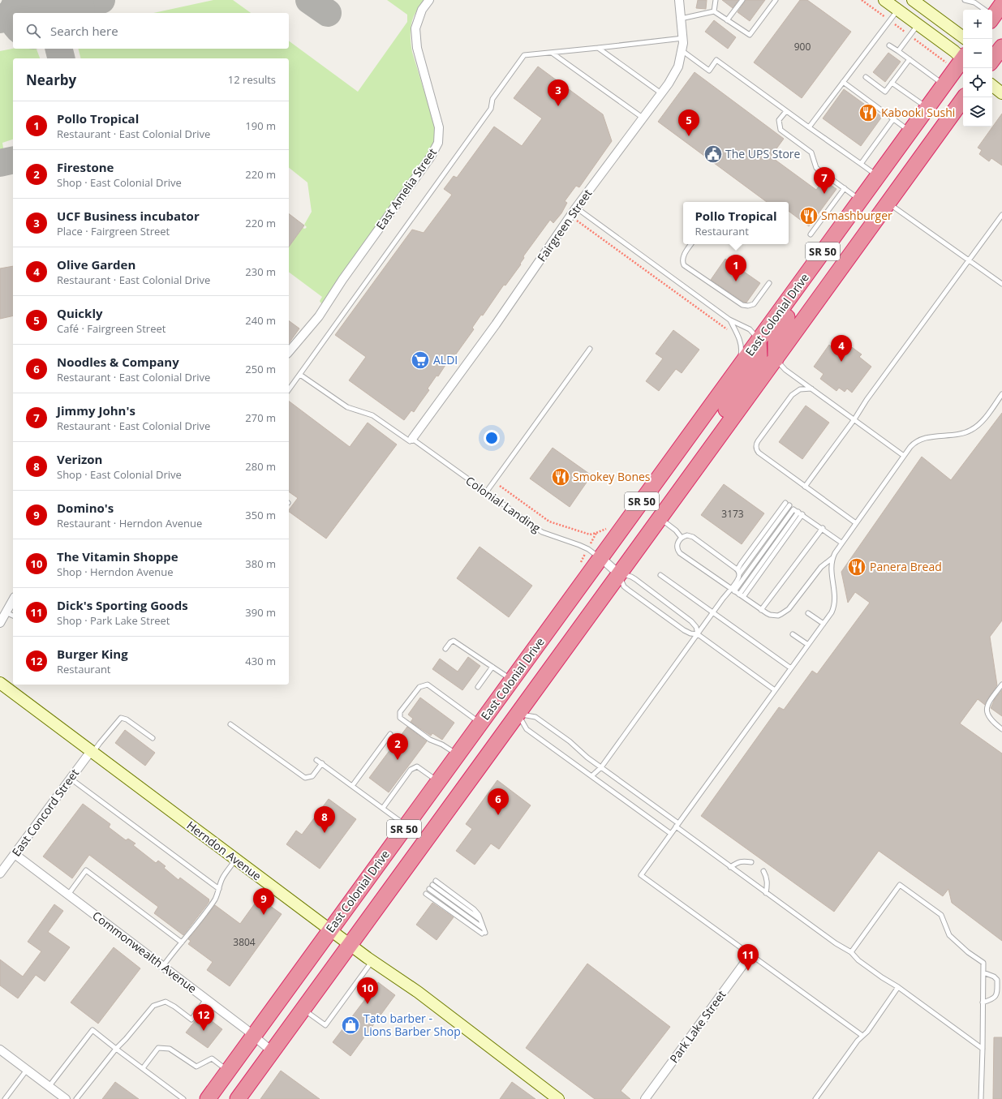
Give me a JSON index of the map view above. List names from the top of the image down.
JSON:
{
  "streets": {
    "highway": ["SR 50", "East Colonial Drive"],
    "street": [
      "East Amelia Street",
      "Fairgreen Street",
      "East Concord Street",
      "Herndon Avenue",
      "Commonwealth Avenue",
      "Park Lake Street"
    ],
    "lane": ["Colonial Landing"]
  },
  "crossings": [
    ["Fairgreen Street", "Colonial Landing"],
    ["SR 50", "Herndon Avenue"],
    ["SR 50", "Commonwealth Avenue"],
    ["East Colonial Drive", "Colonial Landing"],
    ["East Colonial Drive", "Herndon Avenue"],
    ["East Colonial Drive", "Commonwealth Avenue"],
    ["East Concord Street", "Herndon Avenue"],
    ["East Concord Street", "Commonwealth Avenue"]
  ],
  "places": {
    "restaurant": [
      "Kabooki Sushi",
      "Smashburger",
      "Smokey Bones",
      "Panera Bread"
    ],
    "public building": ["The UPS Store"],
    "supermarket": ["ALDI"],
    "shop": ["Tato barber - Lions Barber Shop"]
  },
  "house_numbers": ["900", "3173", "3804"],
  "page": {
    "map_buttons": ["+", "−"],
    "search": "Search here",
    "heading": ["Nearby", "12 results"],
    "pins": [
      "3",
      "5",
      "7",
      "1",
      "4",
      "2",
      "6",
      "8",
      "9",
      "11",
      "10",
      "12"
    ],
    "list": [
      {
        "mark": "1",
        "name": "Pollo Tropical",
        "note": "Restaurant · East Colonial Drive",
        "value": "190 m"
      },
      {
        "mark": "2",
        "name": "Firestone",
        "note": "Shop · East Colonial Drive",
        "value": "220 m"
      },
      {
        "mark": "3",
        "name": "UCF Business incubator",
        "note": "Place · Fairgreen Street",
        "value": "220 m"
      },
      {
        "mark": "4",
        "name": "Olive Garden",
        "note": "Restaurant · East Colonial Drive",
        "value": "230 m"
      },
      {
        "mark": "5",
        "name": "Quickly",
        "note": "Café · Fairgreen Street",
        "value": "240 m"
      },
      {
        "mark": "6",
        "name": "Noodles & Company",
        "note": "Restaurant · East Colonial Drive",
        "value": "250 m"
      },
      {
        "mark": "7",
        "name": "Jimmy John's",
        "note": "Restaurant · East Colonial Drive",
        "value": "270 m"
      },
      {
        "mark": "8",
        "name": "Verizon",
        "note": "Shop · East Colonial Drive",
        "value": "280 m"
      },
      {
        "mark": "9",
        "name": "Domino's",
        "note": "Restaurant · Herndon Avenue",
        "value": "350 m"
      },
      {
        "mark": "10",
        "name": "The Vitamin Shoppe",
        "note": "Shop · Herndon Avenue",
        "value": "380 m"
      },
      {
        "mark": "11",
        "name": "Dick's Sporting Goods",
        "note": "Shop · Park Lake Street",
        "value": "390 m"
      },
      {
        "mark": "12",
        "name": "Burger King",
        "note": "Restaurant",
        "value": "430 m"
      }
    ],
    "popup": ["Pollo Tropical", "Restaurant"]
  }
}
